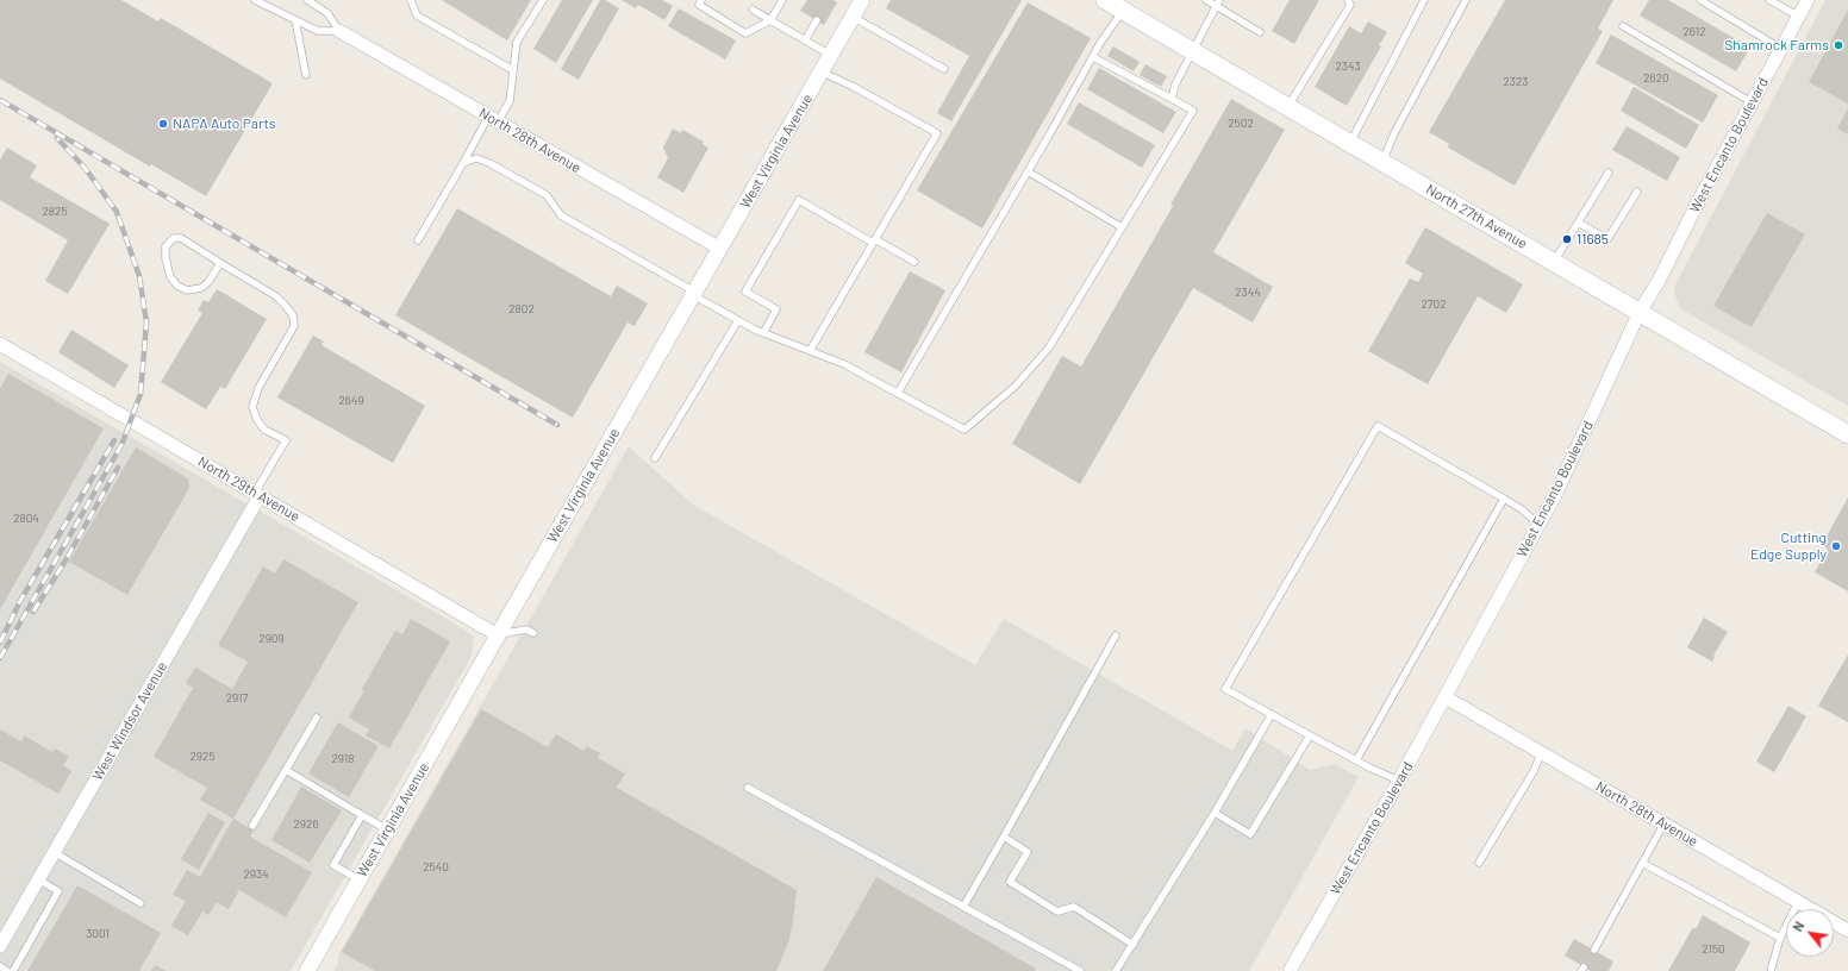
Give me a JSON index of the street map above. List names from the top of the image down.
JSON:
{
  "streets": {
    "main road": ["North 27th Avenue"],
    "street": [
      "North 28th Avenue",
      "West Encanto Boulevard",
      "West Virginia Avenue",
      "North 29th Avenue",
      "West Windsor Avenue"
    ]
  },
  "crossings": [
    ["North 28th Avenue", "West Encanto Boulevard"],
    ["North 28th Avenue", "West Virginia Avenue"],
    ["West Encanto Boulevard", "North 27th Avenue"],
    ["West Virginia Avenue", "North 29th Avenue"],
    ["North 29th Avenue", "West Windsor Avenue"]
  ],
  "places": [
    "Shamrock Farms",
    "NAPA Auto Parts",
    "11685",
    "Cutting Edge Supply"
  ],
  "house_numbers": [
    "2612",
    "2343",
    "2620",
    "2323",
    "2502",
    "2825",
    "2344",
    "2702",
    "2802",
    "2649",
    "2804",
    "2909",
    "2917",
    "2925",
    "2918",
    "2926",
    "2540",
    "2934",
    "3001",
    "2150"
  ],
  "north": "top left"
}
